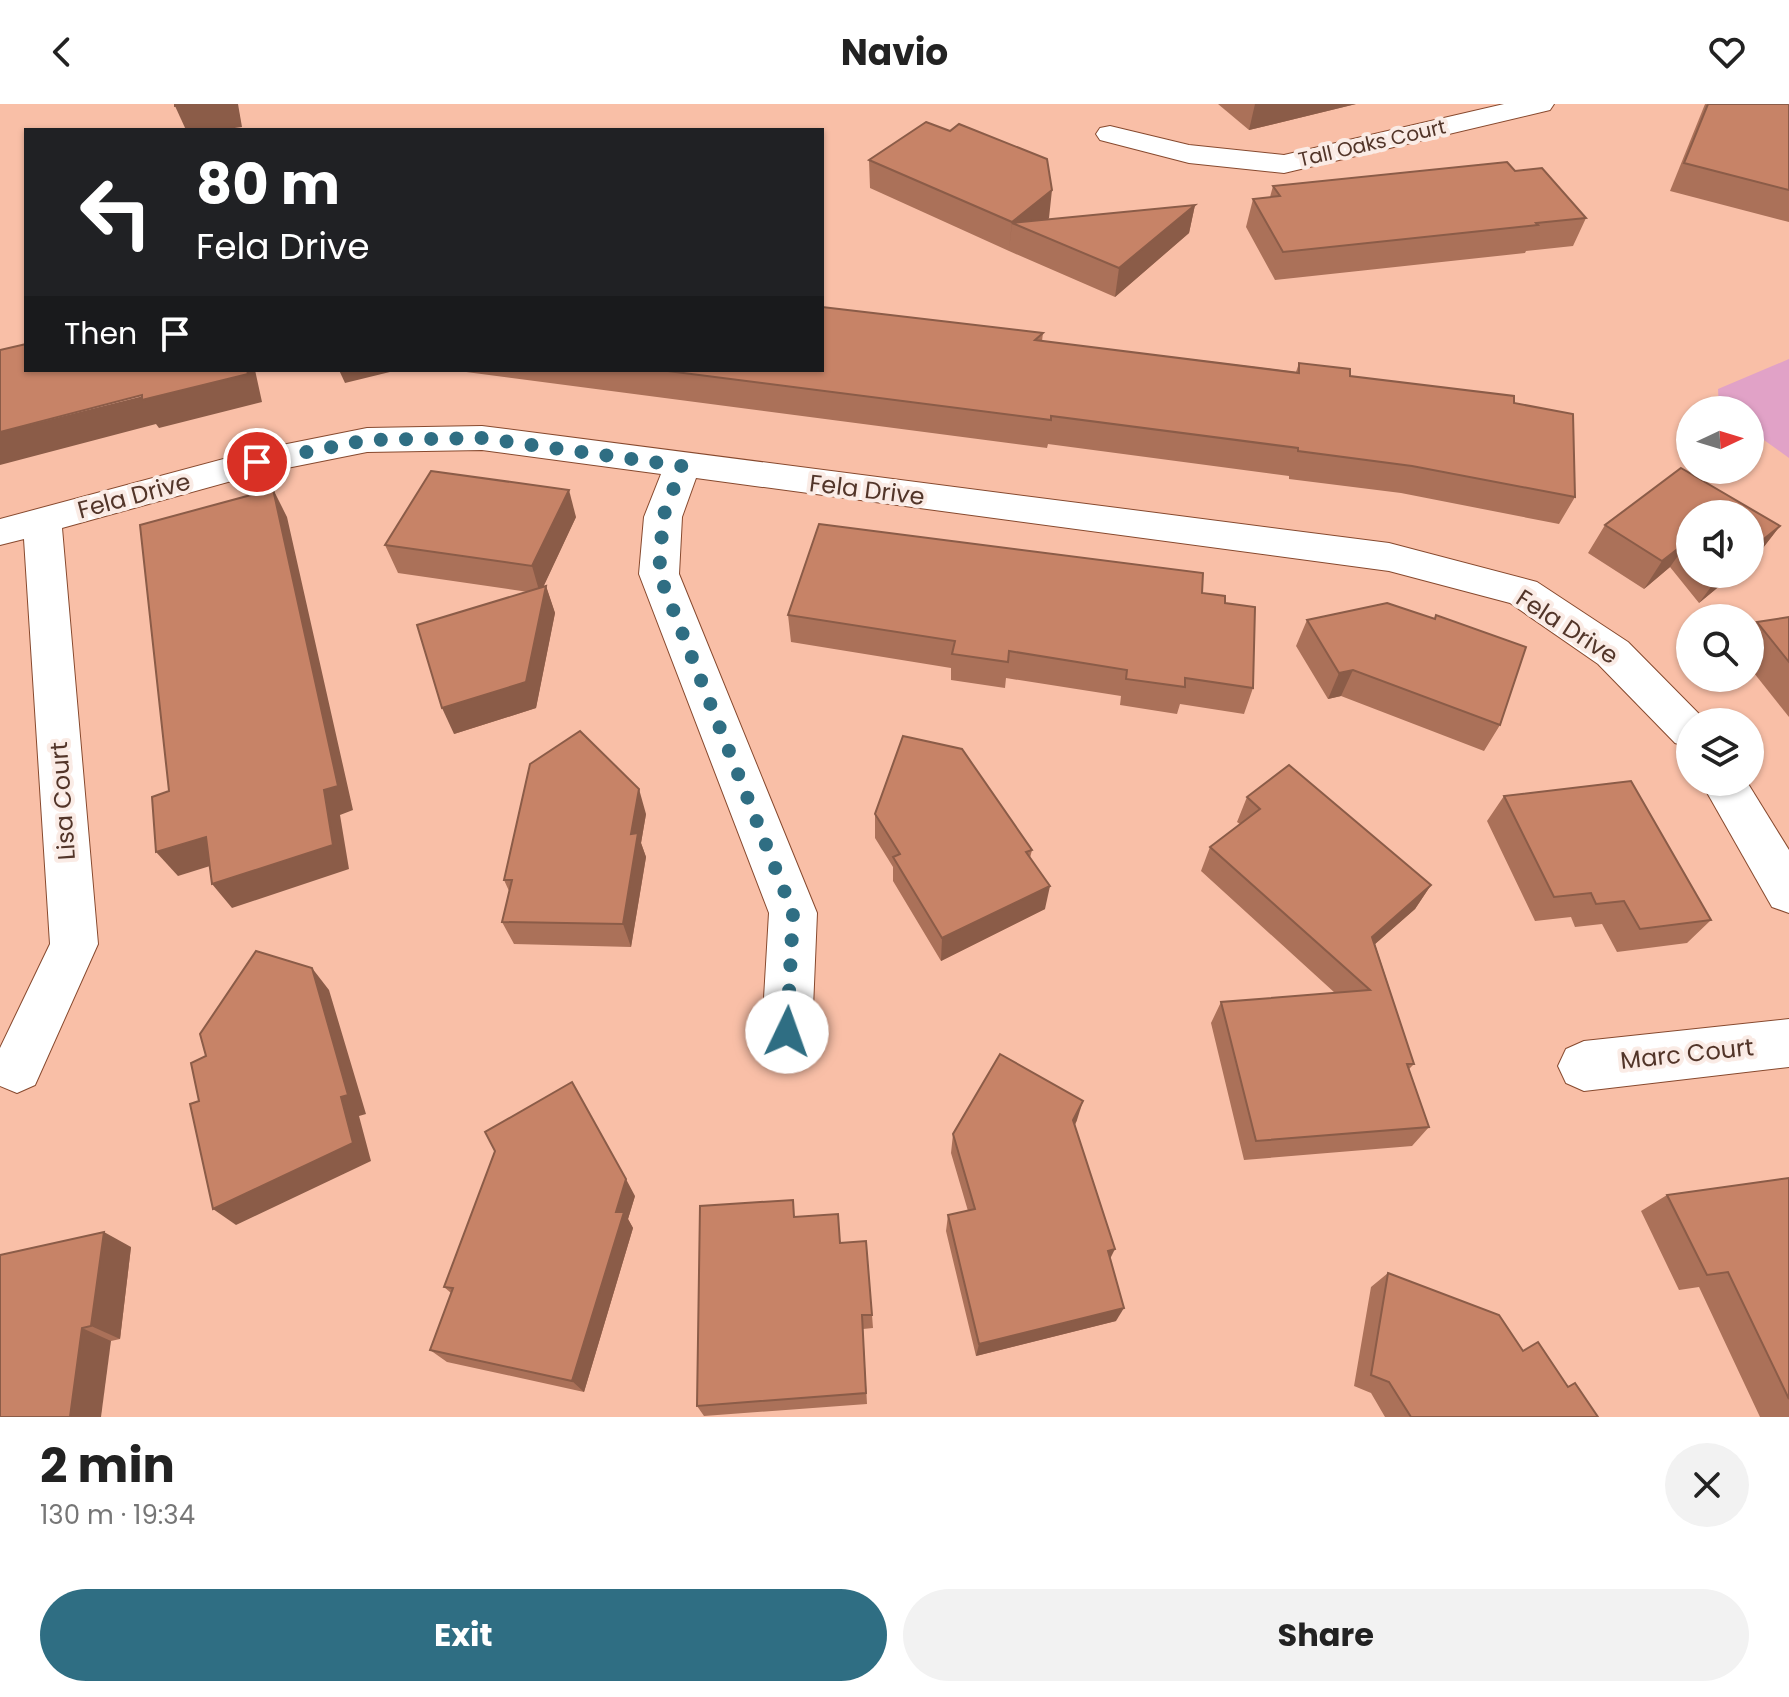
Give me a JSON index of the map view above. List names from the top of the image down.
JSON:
{
  "streets": {
    "street": [
      "Tall Oaks Court",
      "Fela Drive",
      "Lisa Court",
      "Marc Court"
    ]
  },
  "crossings": [
    ["Fela Drive", "Lisa Court"]
  ],
  "north": "right",
  "page": {
    "header": "Navio",
    "turn": ["80 m", "Fela Drive"],
    "then": "Then",
    "heading": ["2 min", "130 m · 19:34"],
    "buttons": ["Exit", "Share"]
  }
}
